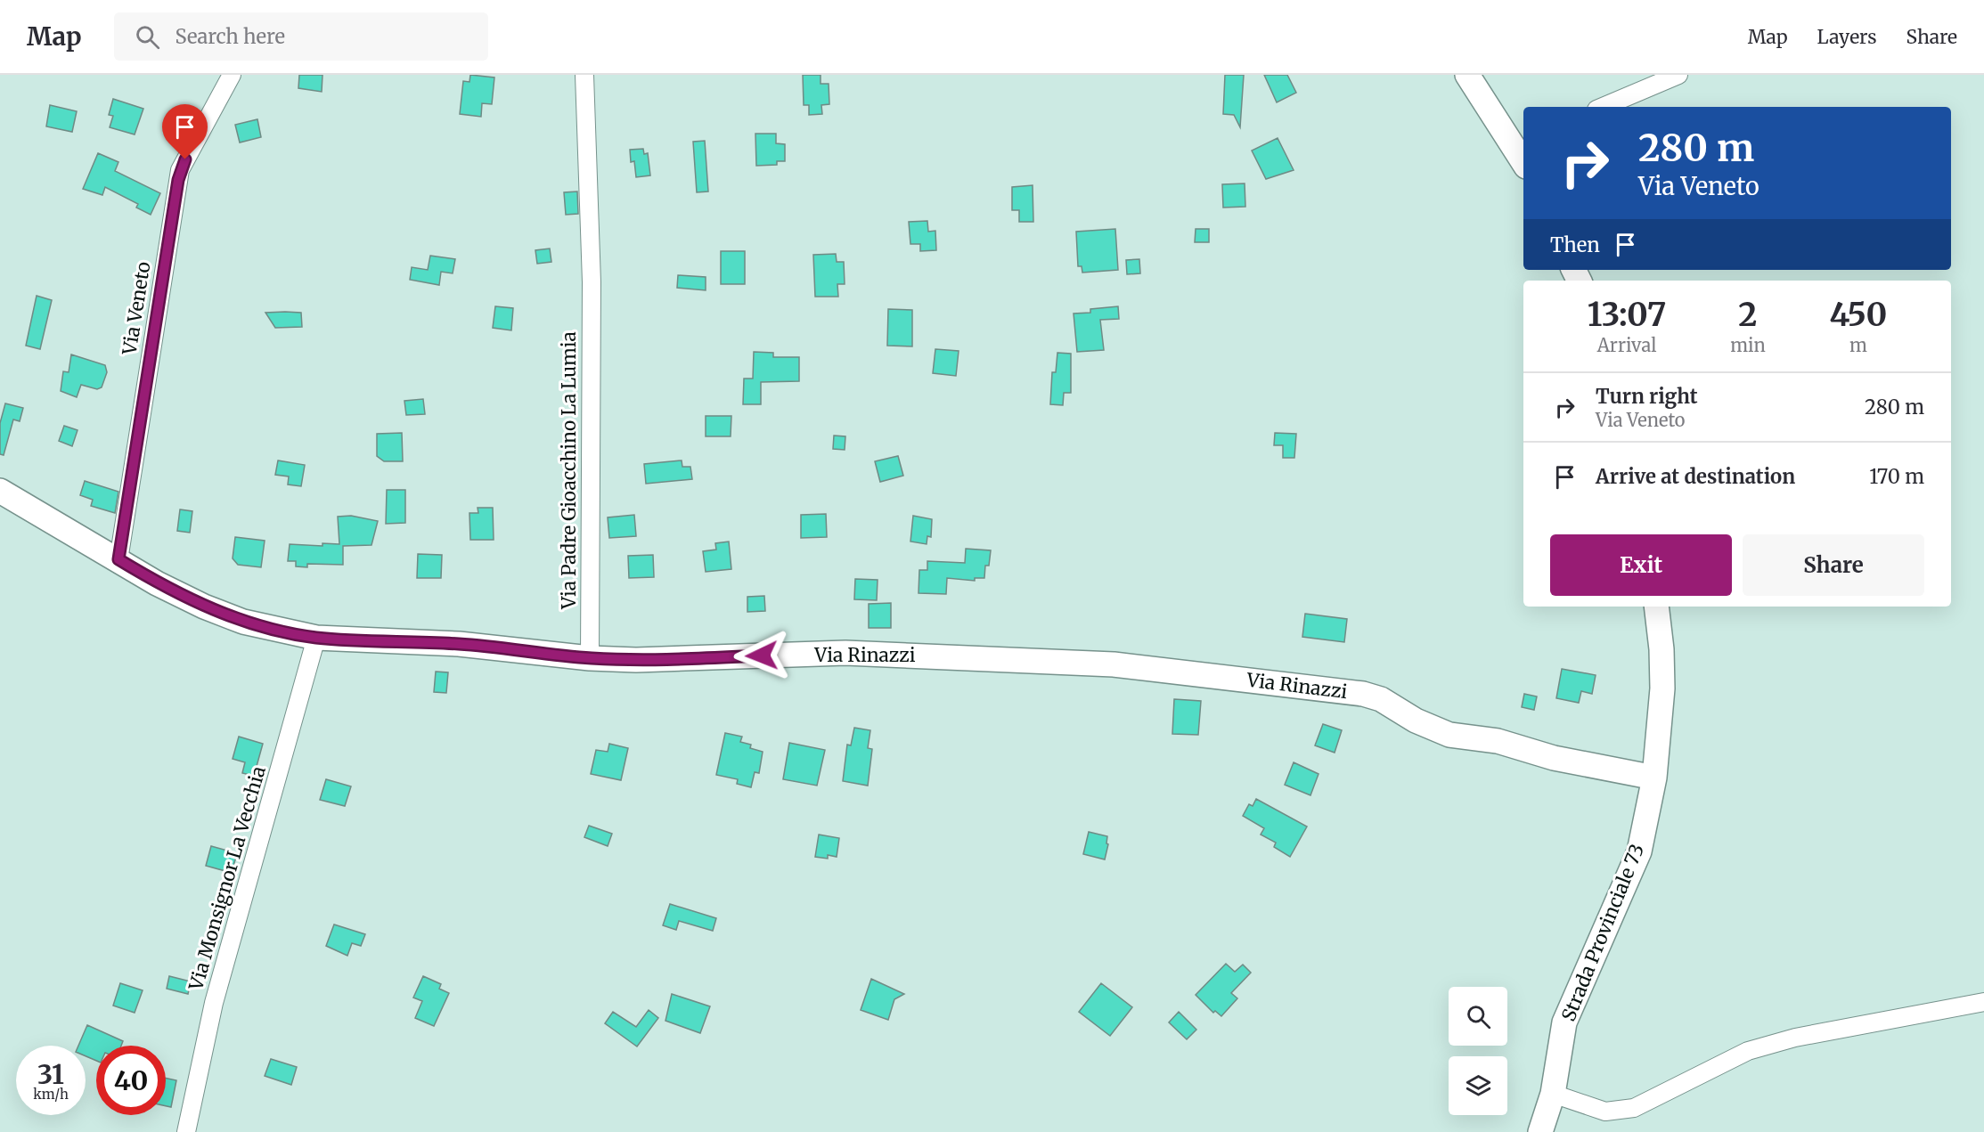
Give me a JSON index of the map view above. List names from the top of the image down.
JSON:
{
  "streets": {
    "street": [
      "Via Veneto",
      "Via Padre Gioacchino La Lumia",
      "Via Rinazzi",
      "Via Monsignor La Vecchia",
      "Strada Provinciale 73"
    ]
  },
  "crossings": [
    ["Via Veneto", "Via Rinazzi"],
    ["Via Padre Gioacchino La Lumia", "Via Rinazzi"],
    ["Via Rinazzi", "Via Monsignor La Vecchia"],
    ["Via Rinazzi", "Strada Provinciale 73"]
  ],
  "page": {
    "header": "Map",
    "search": "Search here",
    "nav": ["Map", "Layers", "Share"],
    "turn": ["280 m", "Via Veneto"],
    "then": "Then",
    "eta": [
      "13:07",
      "Arrival",
      "2",
      "min",
      "450",
      "m"
    ],
    "list": [
      {
        "name": "Turn right",
        "note": "Via Veneto",
        "value": "280 m"
      },
      {
        "name": "Arrive at destination",
        "value": "170 m"
      }
    ],
    "buttons": ["Exit", "Share"],
    "speed": "31 km/h",
    "limit": "40"
  }
}
